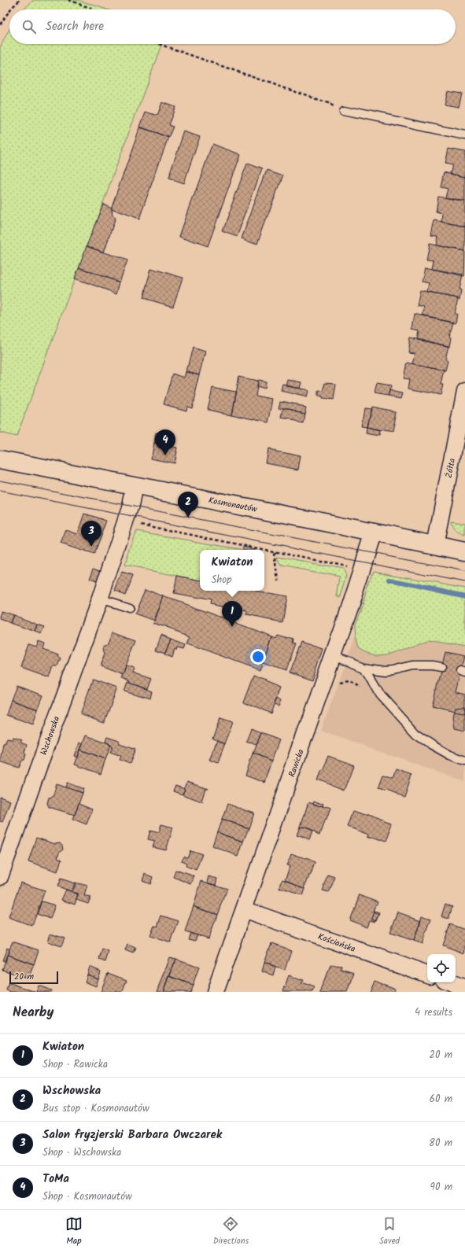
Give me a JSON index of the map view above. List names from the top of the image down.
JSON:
{
  "streets": {
    "main road": ["Kosmonautów"],
    "street": [
      "Żółta",
      "Wschowska",
      "Rawicka",
      "Kościańska"
    ]
  },
  "crossings": [
    ["Żółta", "Kosmonautów"],
    ["Kosmonautów", "Wschowska"],
    ["Kosmonautów", "Rawicka"],
    ["Rawicka", "Kościańska"]
  ],
  "scale_bar": "20 m",
  "page": {
    "search": "Search here",
    "pins": [
      "4",
      "2",
      "3",
      "1"
    ],
    "popup": ["Kwiaton", "Shop"],
    "scale": "20 m",
    "heading": ["Nearby", "4 results"],
    "list": [
      {
        "mark": "1",
        "name": "Kwiaton",
        "note": "Shop · Rawicka",
        "value": "20 m"
      },
      {
        "mark": "2",
        "name": "Wschowska",
        "note": "Bus stop · Kosmonautów",
        "value": "60 m"
      },
      {
        "mark": "3",
        "name": "Salon fryzjerski Barbara Owczarek",
        "note": "Shop · Wschowska",
        "value": "80 m"
      },
      {
        "mark": "4",
        "name": "ToMa",
        "note": "Shop · Kosmonautów",
        "value": "90 m"
      }
    ],
    "nav": ["Map", "Directions", "Saved"]
  }
}
